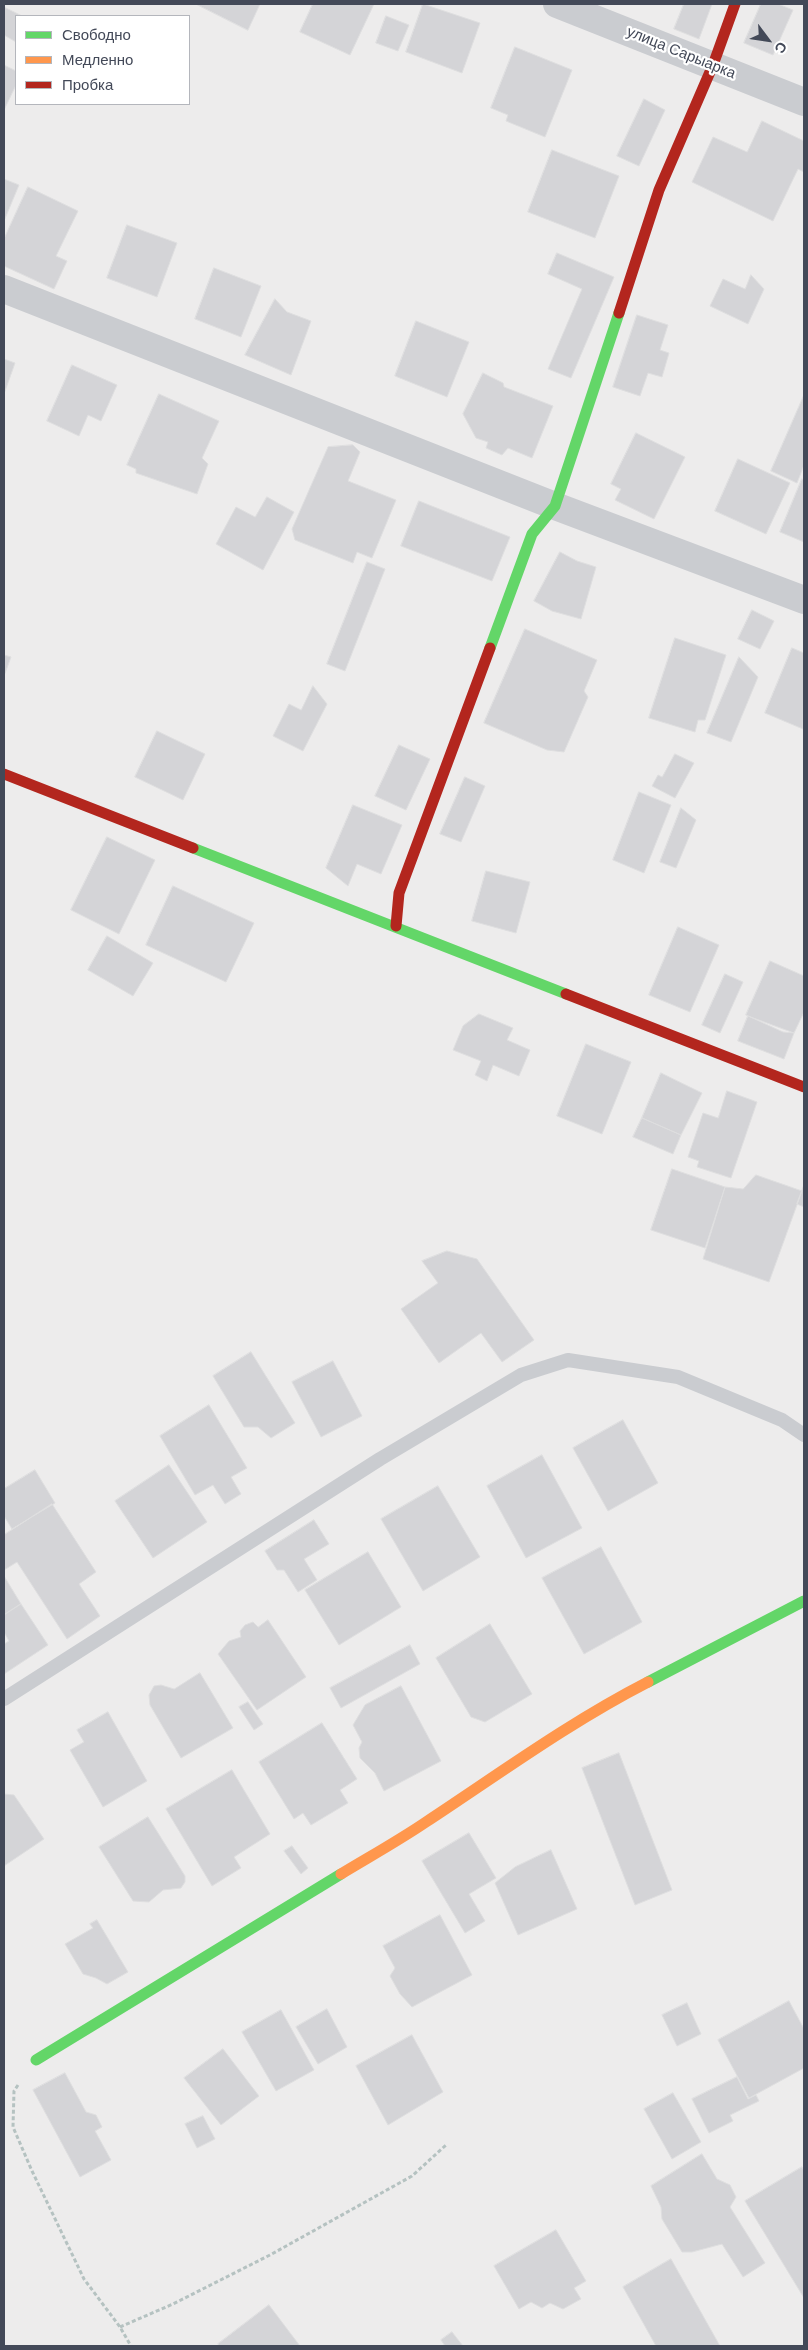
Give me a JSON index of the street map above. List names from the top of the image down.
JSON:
{
  "streets": {
    "street": ["улица Сарыарка"]
  },
  "legend": ["Свободно", "Медленно", "Пробка"],
  "north": "bottom right"
}
